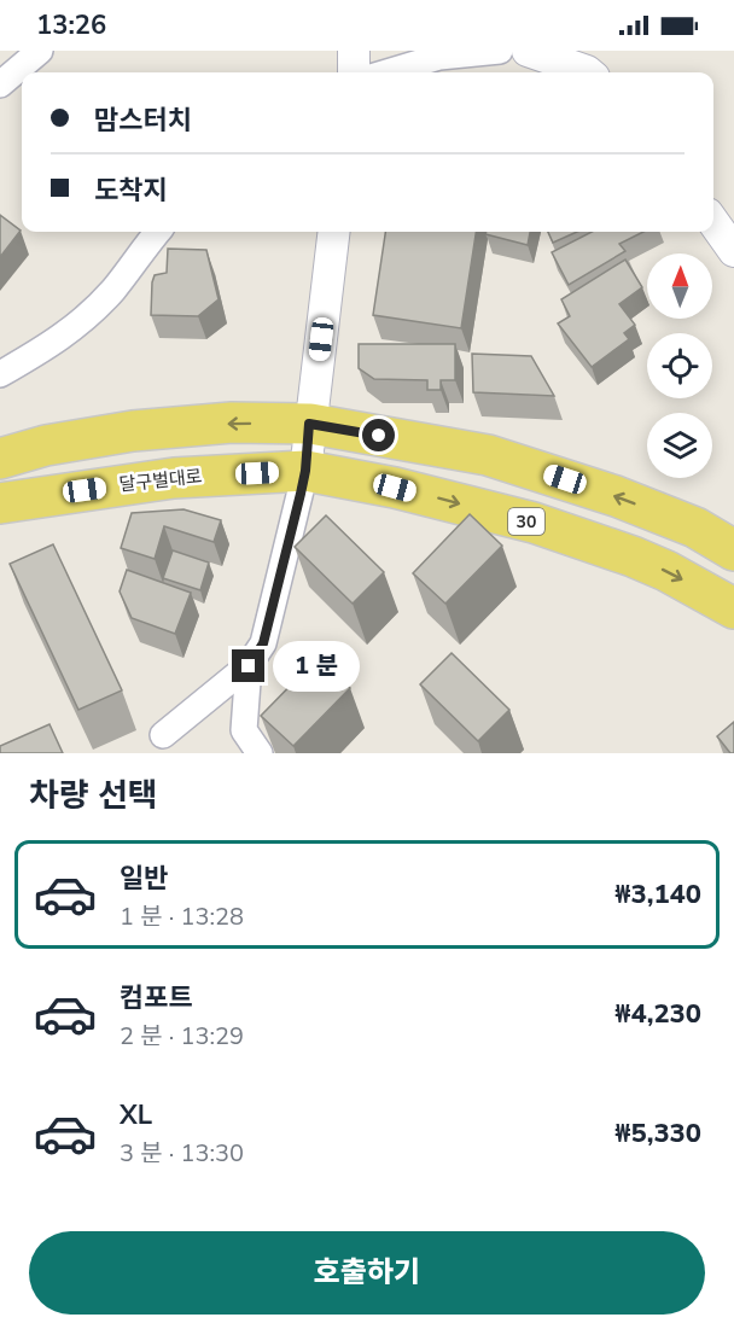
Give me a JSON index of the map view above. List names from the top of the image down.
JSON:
{
  "streets": {
    "main road": ["달구벌대로", "30"]
  },
  "north": "top",
  "page": {
    "status": "13:26",
    "banner": ["맘스터치", "도착지"],
    "bubble": "1 분",
    "heading": "차량 선택",
    "list": [
      {
        "name": "일반",
        "note": "1 분 · 13:28",
        "value": "₩3,140"
      },
      {
        "name": "컴포트",
        "note": "2 분 · 13:29",
        "value": "₩4,230"
      },
      {
        "name": "XL",
        "note": "3 분 · 13:30",
        "value": "₩5,330"
      }
    ],
    "buttons": "호출하기"
  }
}
